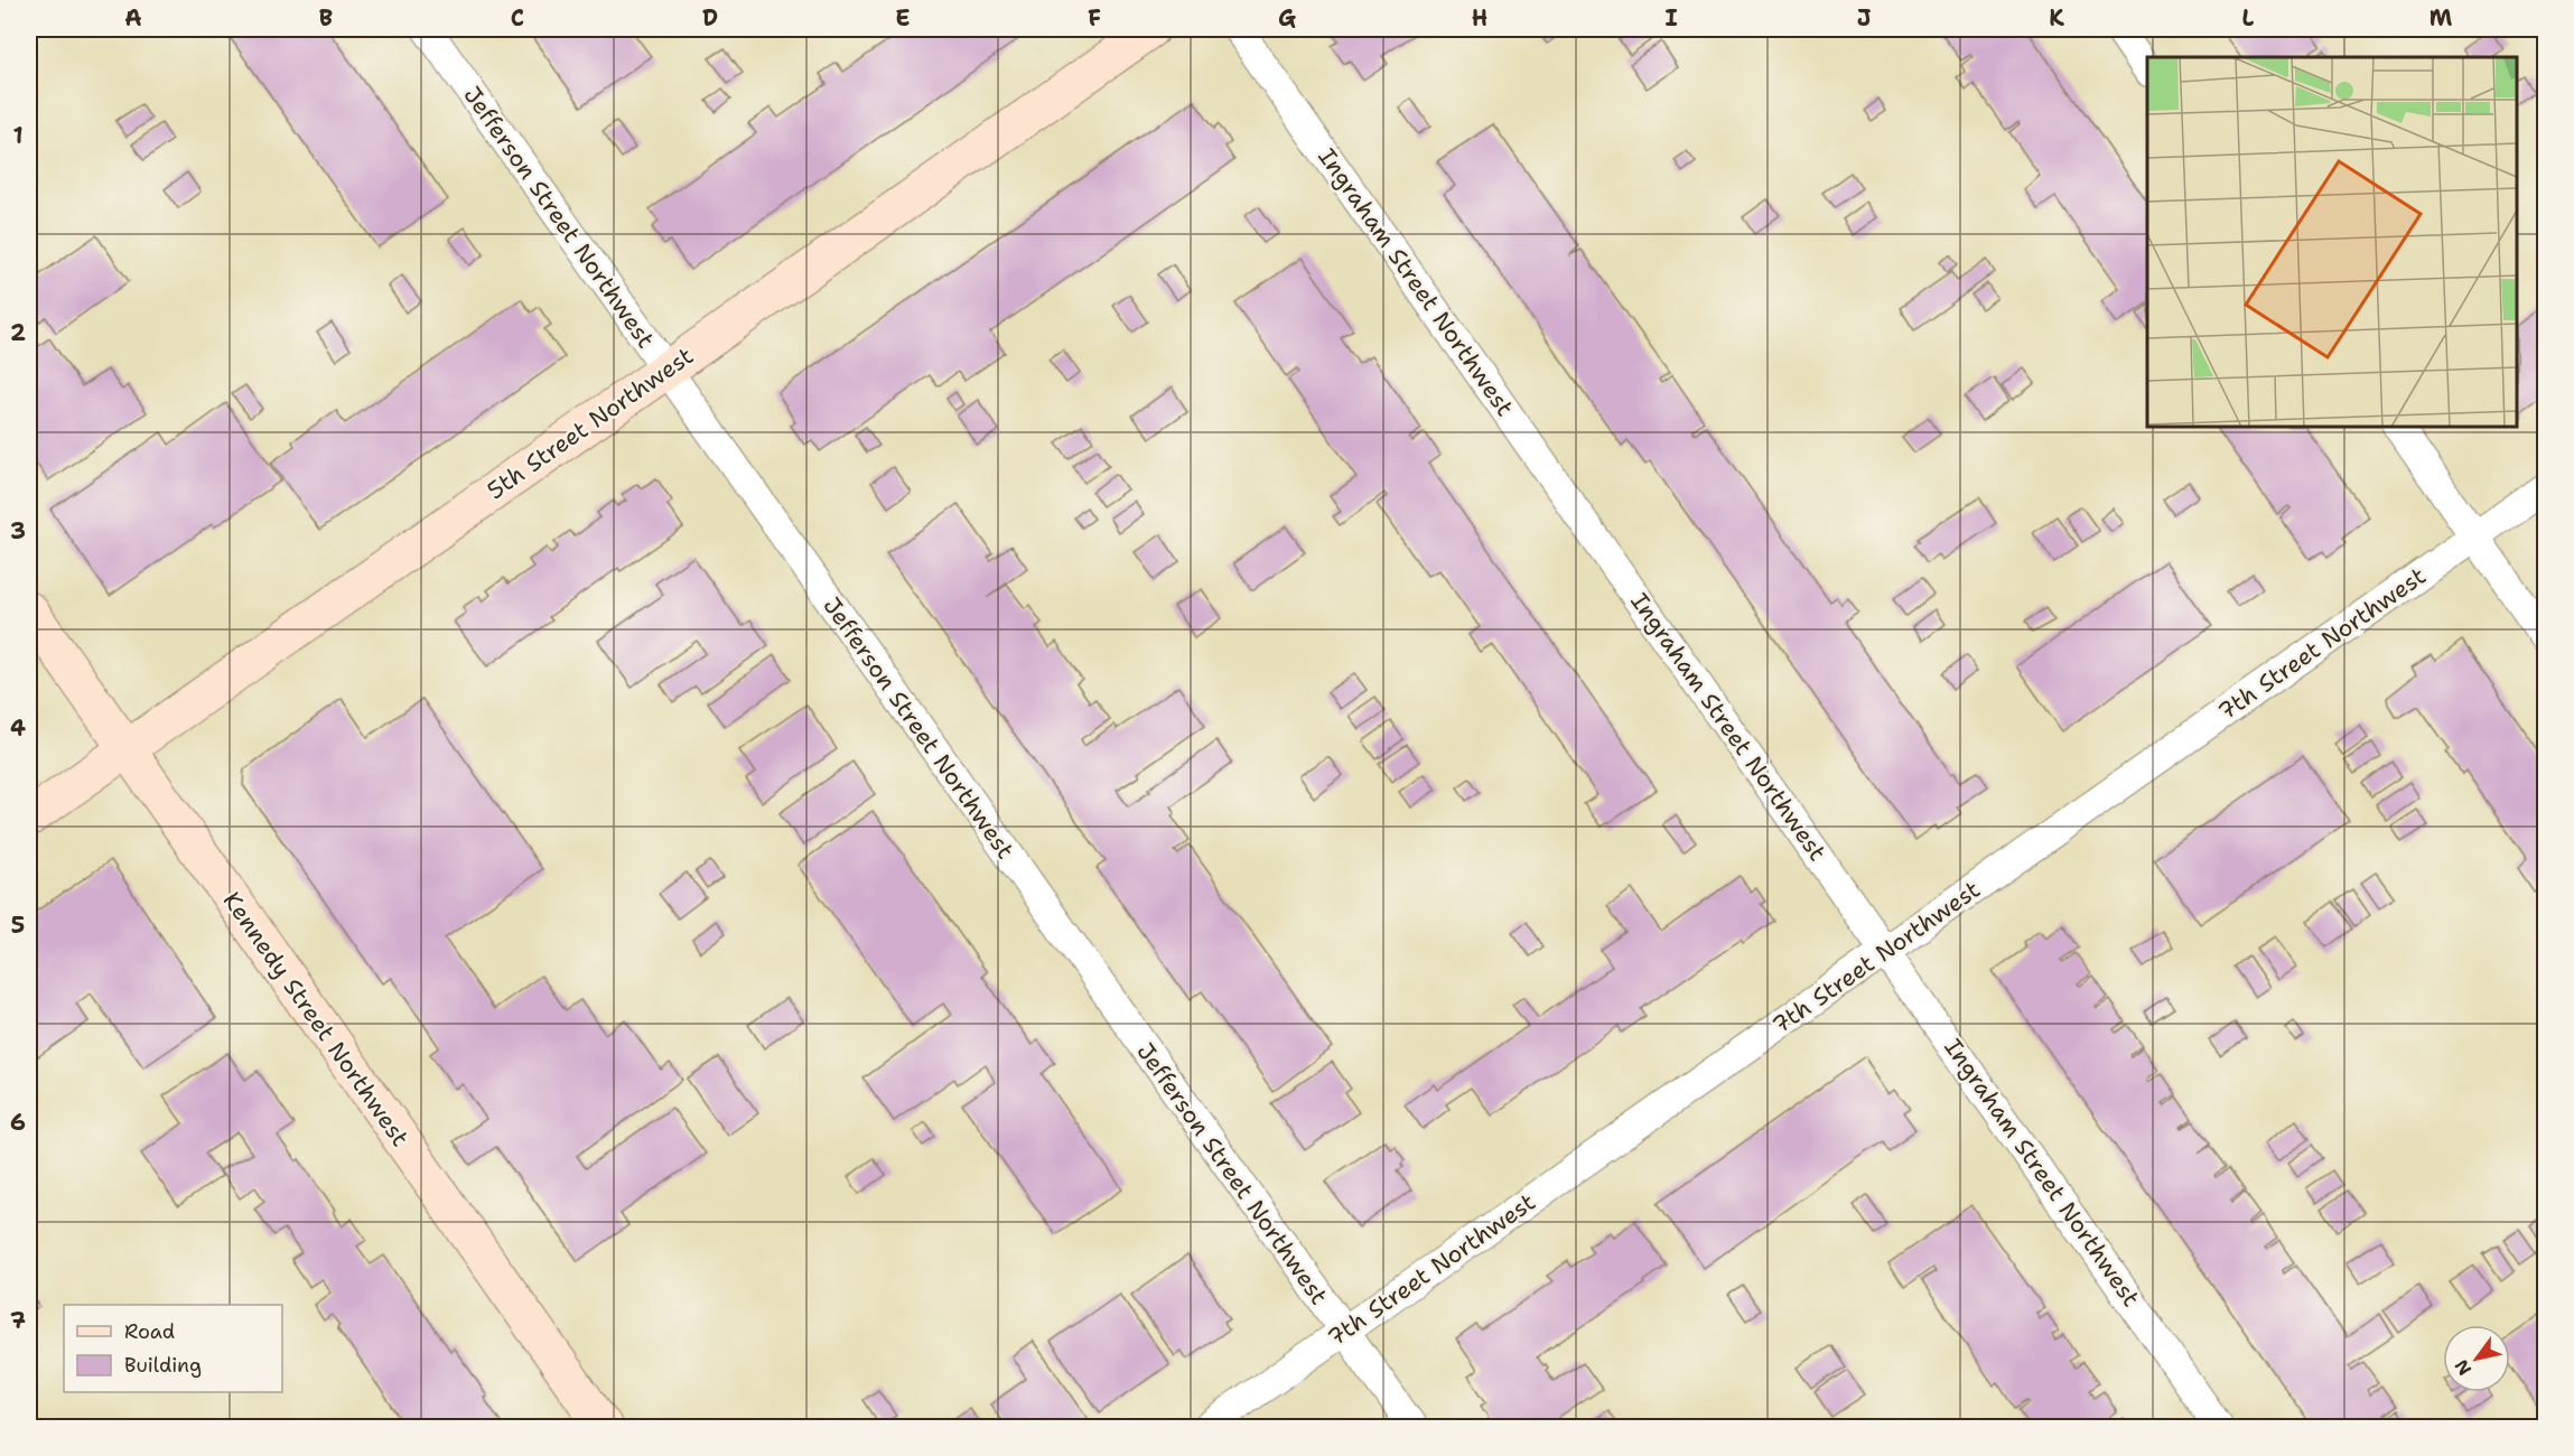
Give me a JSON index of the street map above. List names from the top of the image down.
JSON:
{
  "streets": {
    "street": [
      "Jefferson Street Northwest",
      "Ingraham Street Northwest",
      "5th Street Northwest",
      "7th Street Northwest",
      "Kennedy Street Northwest"
    ]
  },
  "crossings": [
    ["Jefferson Street Northwest", "5th Street Northwest"],
    ["Jefferson Street Northwest", "7th Street Northwest"],
    ["Ingraham Street Northwest", "7th Street Northwest"],
    ["5th Street Northwest", "Kennedy Street Northwest"]
  ],
  "legend": ["Road", "Building"],
  "north": "bottom left",
  "grid": {
    "columns": [
      "A",
      "B",
      "C",
      "D",
      "E",
      "F",
      "G",
      "H",
      "I",
      "J",
      "K",
      "L",
      "M"
    ],
    "rows": [
      "1",
      "2",
      "3",
      "4",
      "5",
      "6",
      "7"
    ]
  }
}
